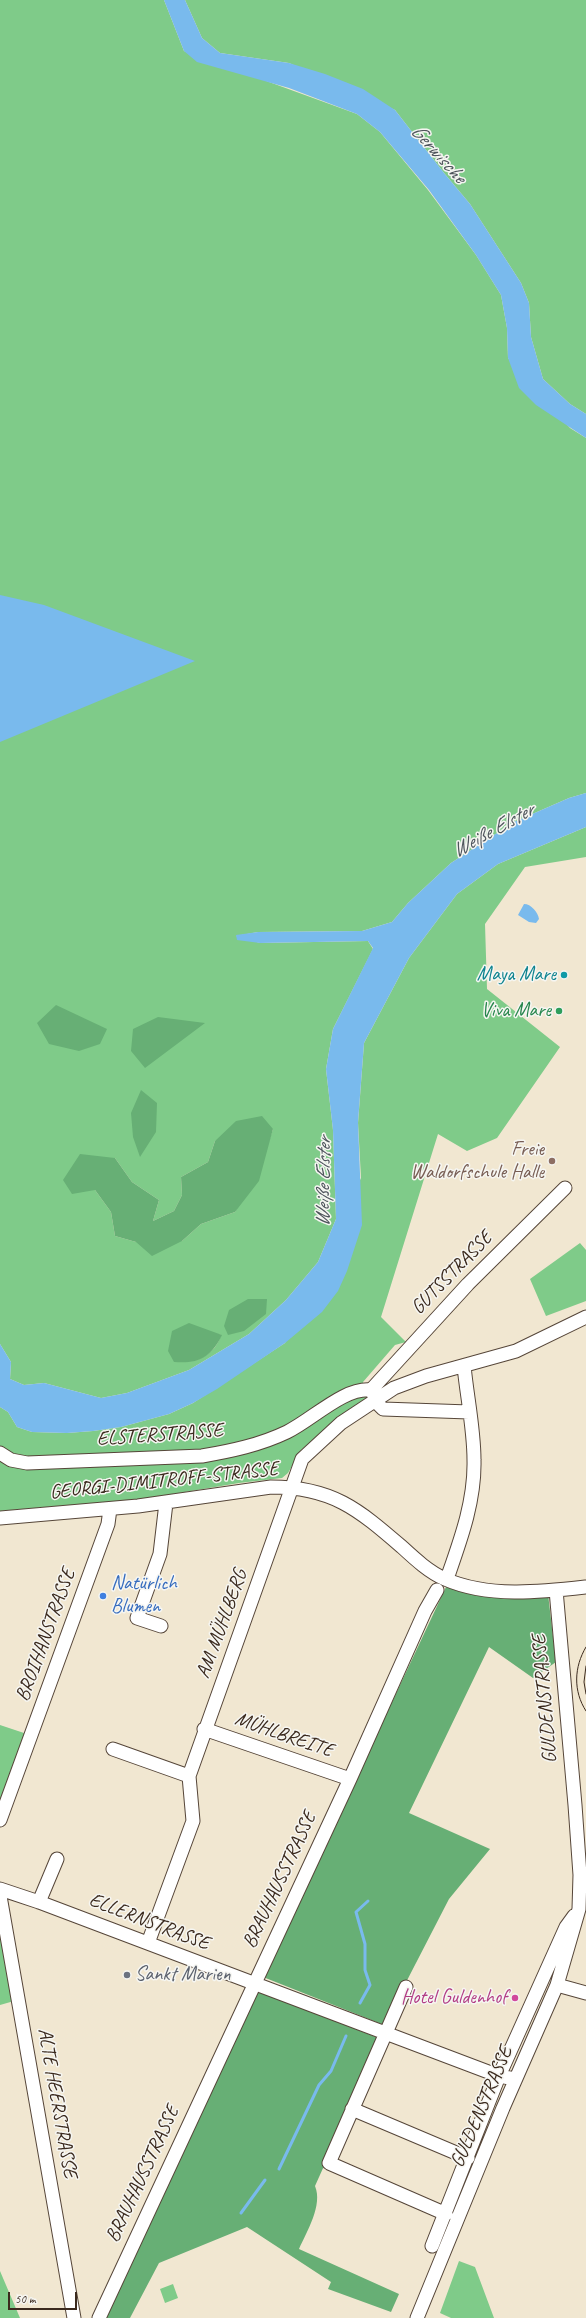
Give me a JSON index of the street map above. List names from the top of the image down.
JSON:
{
  "streets": {
    "street": [
      "GUTSSTRASSE",
      "ELSTERSTRASSE",
      "GEORGI-DIMITROFF-STRASSE",
      "AM MÜHLBERG",
      "BROIHANSTRASSE",
      "GULDENSTRASSE",
      "MÜHLBREITE",
      "BRAUHAUSSTRASSE",
      "ELLERNSTRASSE",
      "ALTE HEERSTRASSE"
    ]
  },
  "crossings": [
    ["GUTSSTRASSE", "ELSTERSTRASSE"],
    ["GUTSSTRASSE", "GEORGI-DIMITROFF-STRASSE"],
    ["ELSTERSTRASSE", "GEORGI-DIMITROFF-STRASSE"],
    ["GEORGI-DIMITROFF-STRASSE", "AM MÜHLBERG"],
    ["GEORGI-DIMITROFF-STRASSE", "BROIHANSTRASSE"],
    ["AM MÜHLBERG", "MÜHLBREITE"],
    ["AM MÜHLBERG", "ELLERNSTRASSE"],
    ["GULDENSTRASSE", "ELLERNSTRASSE"],
    ["MÜHLBREITE", "BRAUHAUSSTRASSE"],
    ["BRAUHAUSSTRASSE", "ELLERNSTRASSE"]
  ],
  "water": ["Gerwische", "Weiße Elster"],
  "places": [
    "Maya Mare",
    "Viva Mare",
    "Freie Waldorfschule Halle",
    "Natürlich Blumen",
    "Sankt Marien",
    "Hotel Guldenhof"
  ],
  "scale_bar": "50 m"
}
